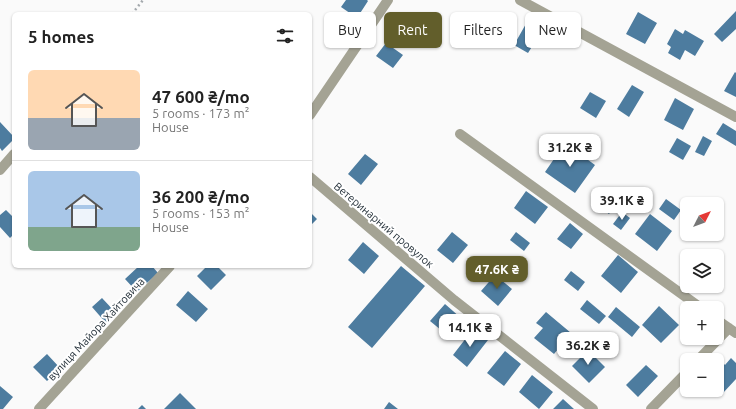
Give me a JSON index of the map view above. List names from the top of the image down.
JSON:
{
  "streets": {
    "street": ["Ветеринарний провулок", "вулиця Майора Хайтовича"]
  },
  "north": "top right",
  "page": {
    "chip": [
      "Buy",
      "Rent",
      "Filters",
      "New"
    ],
    "heading": "5 homes",
    "list": [
      {
        "name": "47 600 ₴/mo",
        "note": "5 rooms · 173 m² · House"
      },
      {
        "name": "36 200 ₴/mo",
        "note": "5 rooms · 153 m² · House"
      }
    ],
    "price": [
      "31.2K ₴",
      "39.1K ₴",
      "47.6K ₴",
      "14.1K ₴",
      "36.2K ₴"
    ],
    "map_buttons": ["+", "−"]
  }
}
